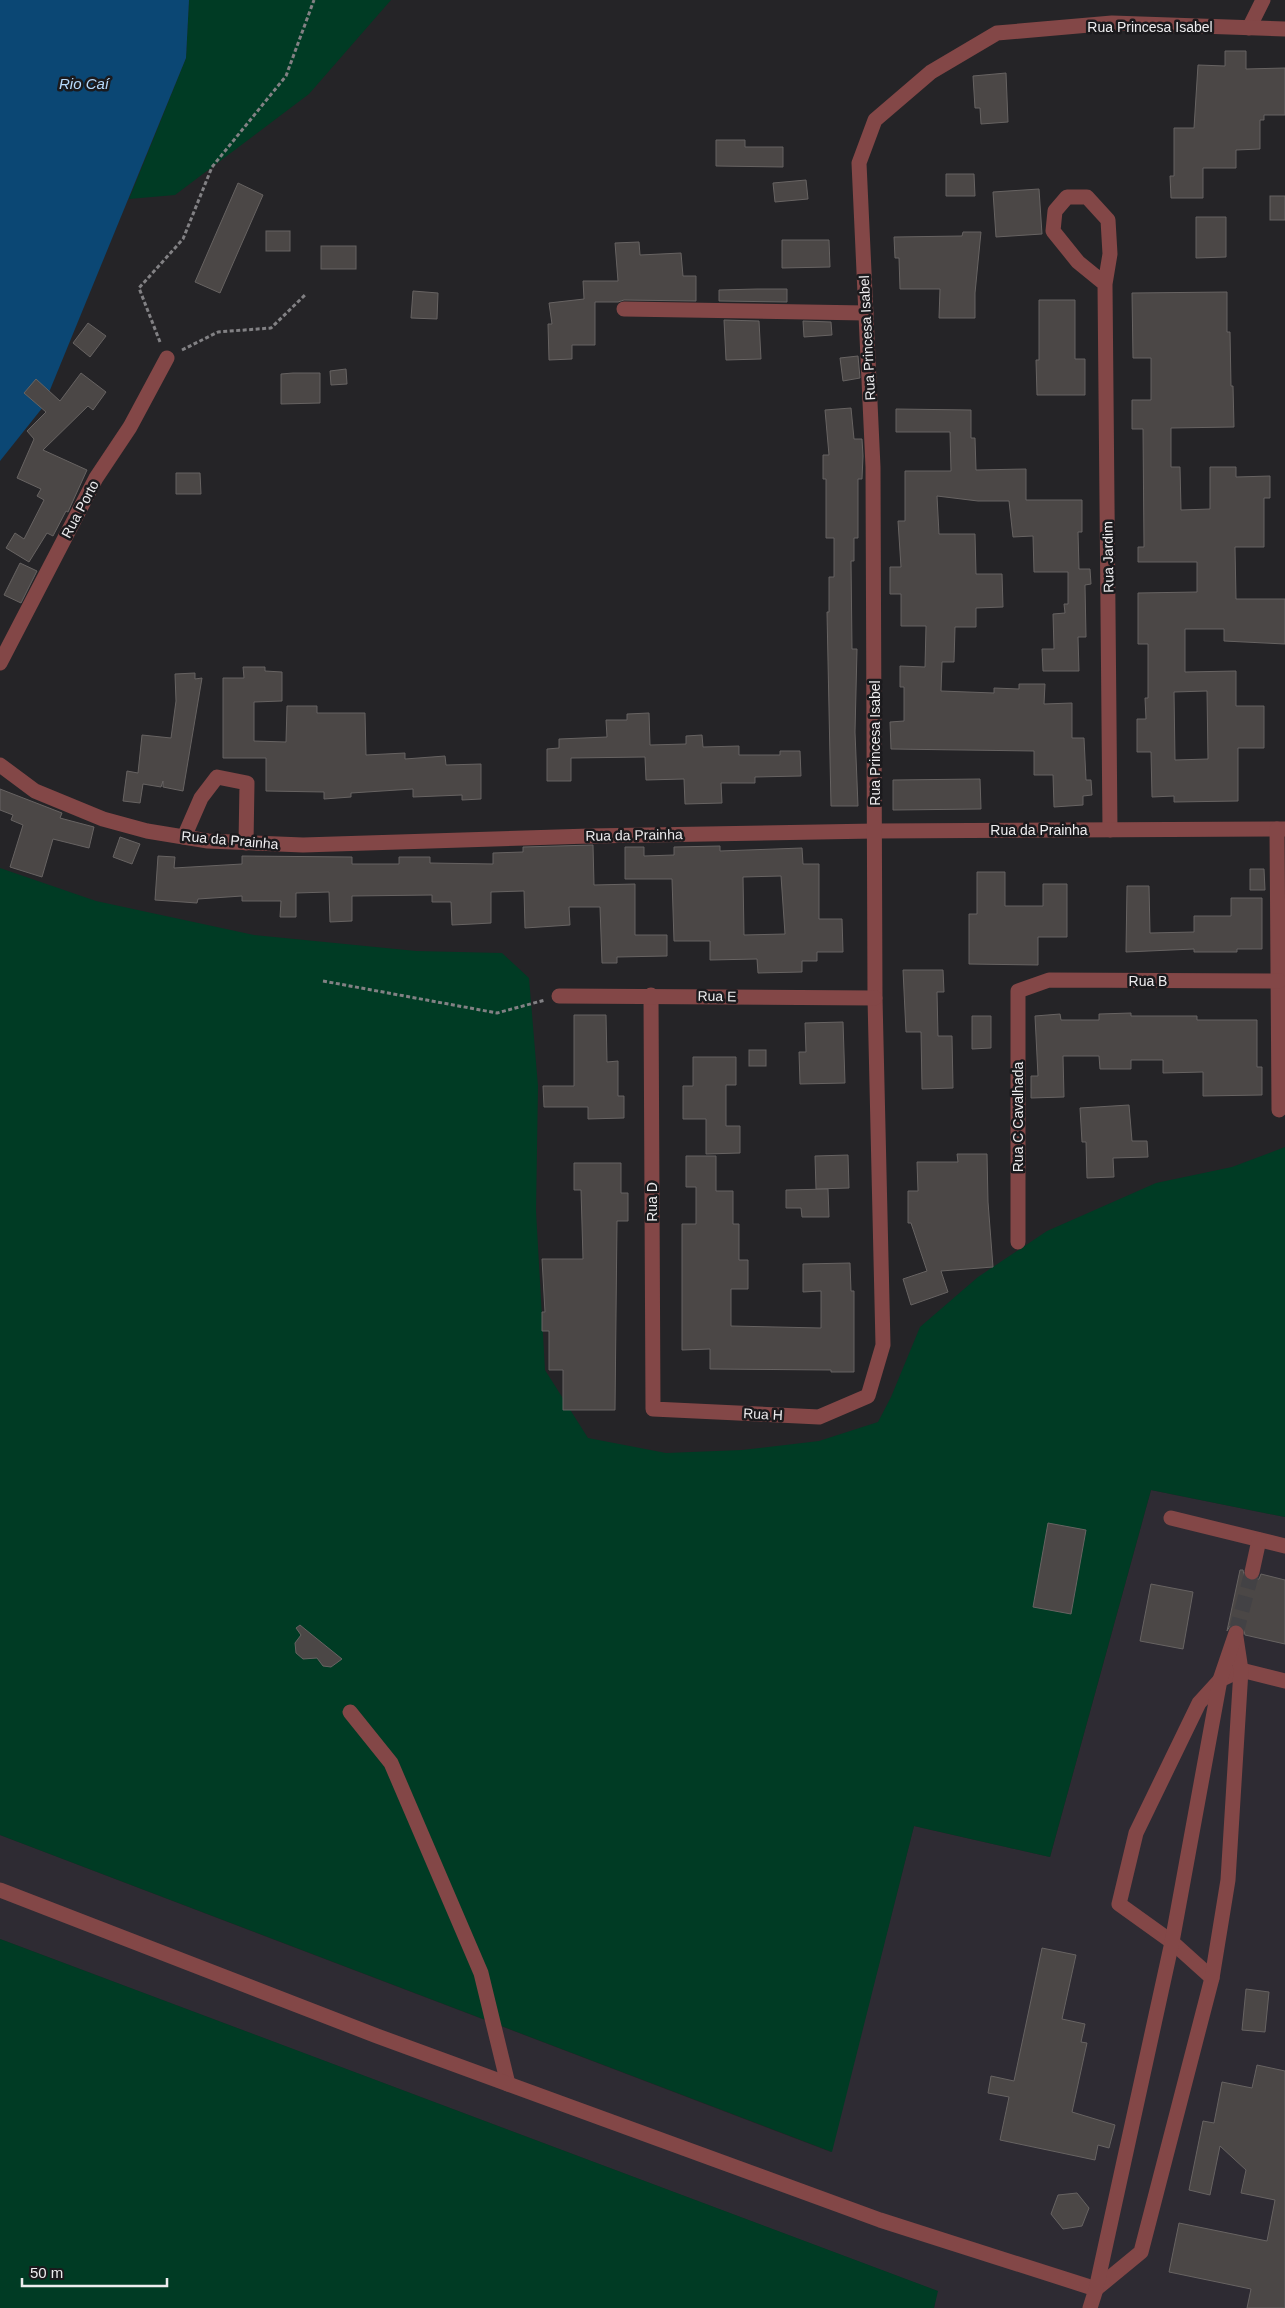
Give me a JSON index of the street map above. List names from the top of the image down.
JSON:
{
  "streets": {
    "street": [
      "Rua Princesa Isabel",
      "Rua Porto",
      "Rua Jardim",
      "Rua da Prainha",
      "Rua B",
      "Rua E",
      "Rua C Cavalhada",
      "Rua D",
      "Rua H"
    ]
  },
  "crossings": [
    ["Rua Princesa Isabel", "Rua da Prainha"],
    ["Rua Princesa Isabel", "Rua E"],
    ["Rua Princesa Isabel", "Rua H"],
    ["Rua Jardim", "Rua da Prainha"],
    ["Rua B", "Rua C Cavalhada"],
    ["Rua E", "Rua D"],
    ["Rua E", "Rua H"],
    ["Rua D", "Rua H"]
  ],
  "water": ["Rio Caí"],
  "scale_bar": "50 m"
}
